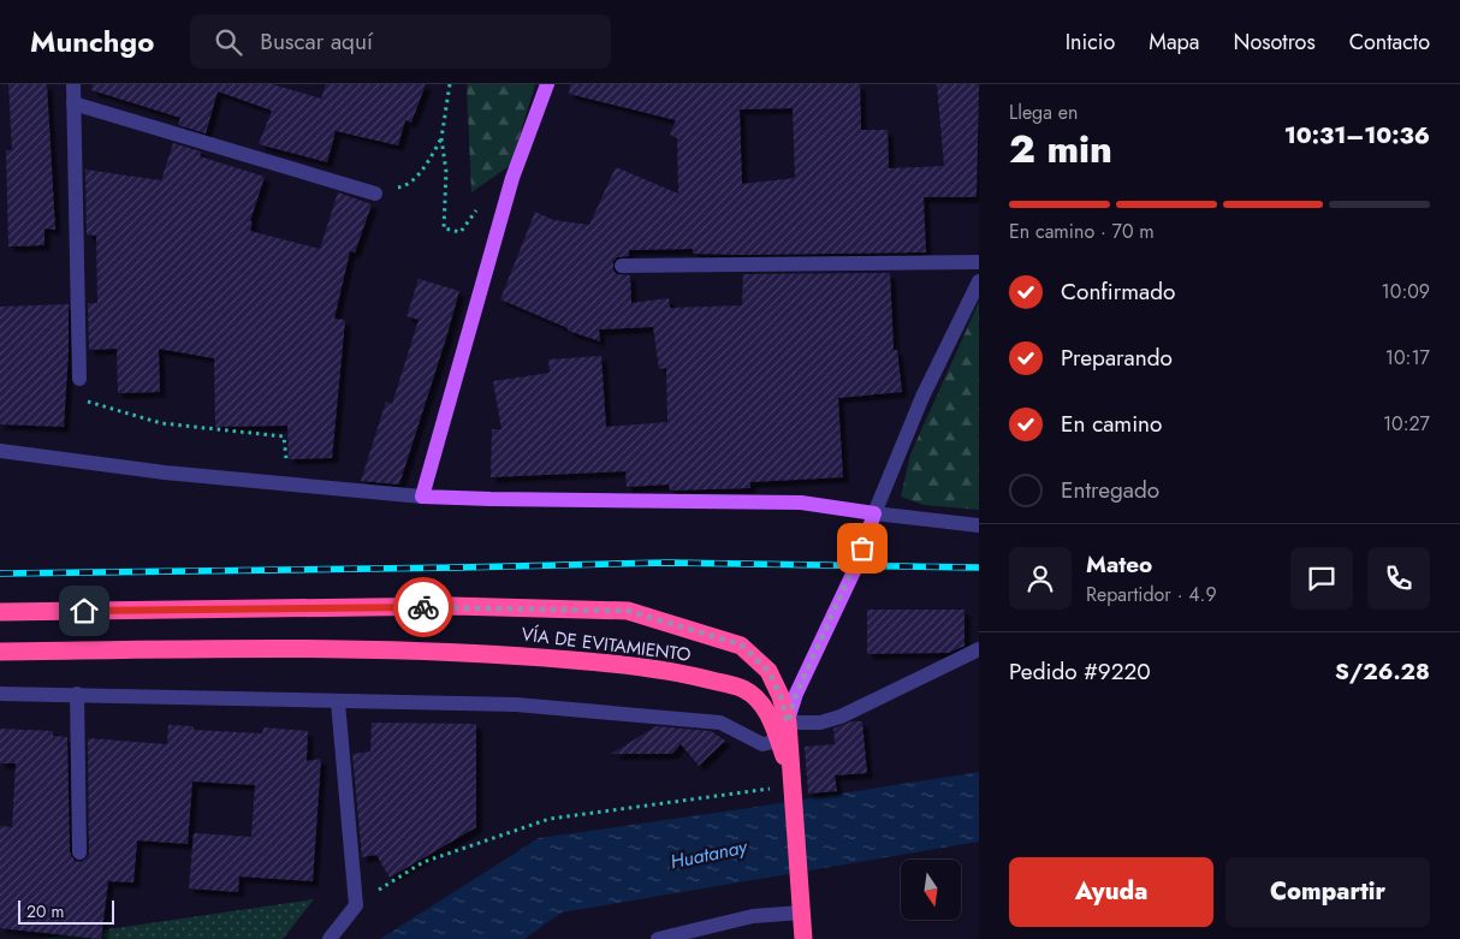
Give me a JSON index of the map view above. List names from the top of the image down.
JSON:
{
  "streets": {
    "highway": ["VÍA DE EVITAMIENTO"]
  },
  "water": ["Huatanay"],
  "scale_bar": "20 m",
  "north": "bottom",
  "page": {
    "header": "Munchgo",
    "search": "Buscar aquí",
    "nav": [
      "Inicio",
      "Mapa",
      "Nosotros",
      "Contacto"
    ],
    "heading": ["2 min", "Llega en", "10:31–10:36"],
    "panel": [
      "Mateo",
      "Repartidor · 4.9",
      "Pedido #9220",
      "S/26.28"
    ],
    "bar": "En camino · 70 m",
    "list": [
      ["Confirmado", "10:09"],
      ["Preparando", "10:17"],
      ["En camino", "10:27"],
      "Entregado"
    ],
    "buttons": ["Ayuda", "Compartir"],
    "scale": "20 m"
  }
}
